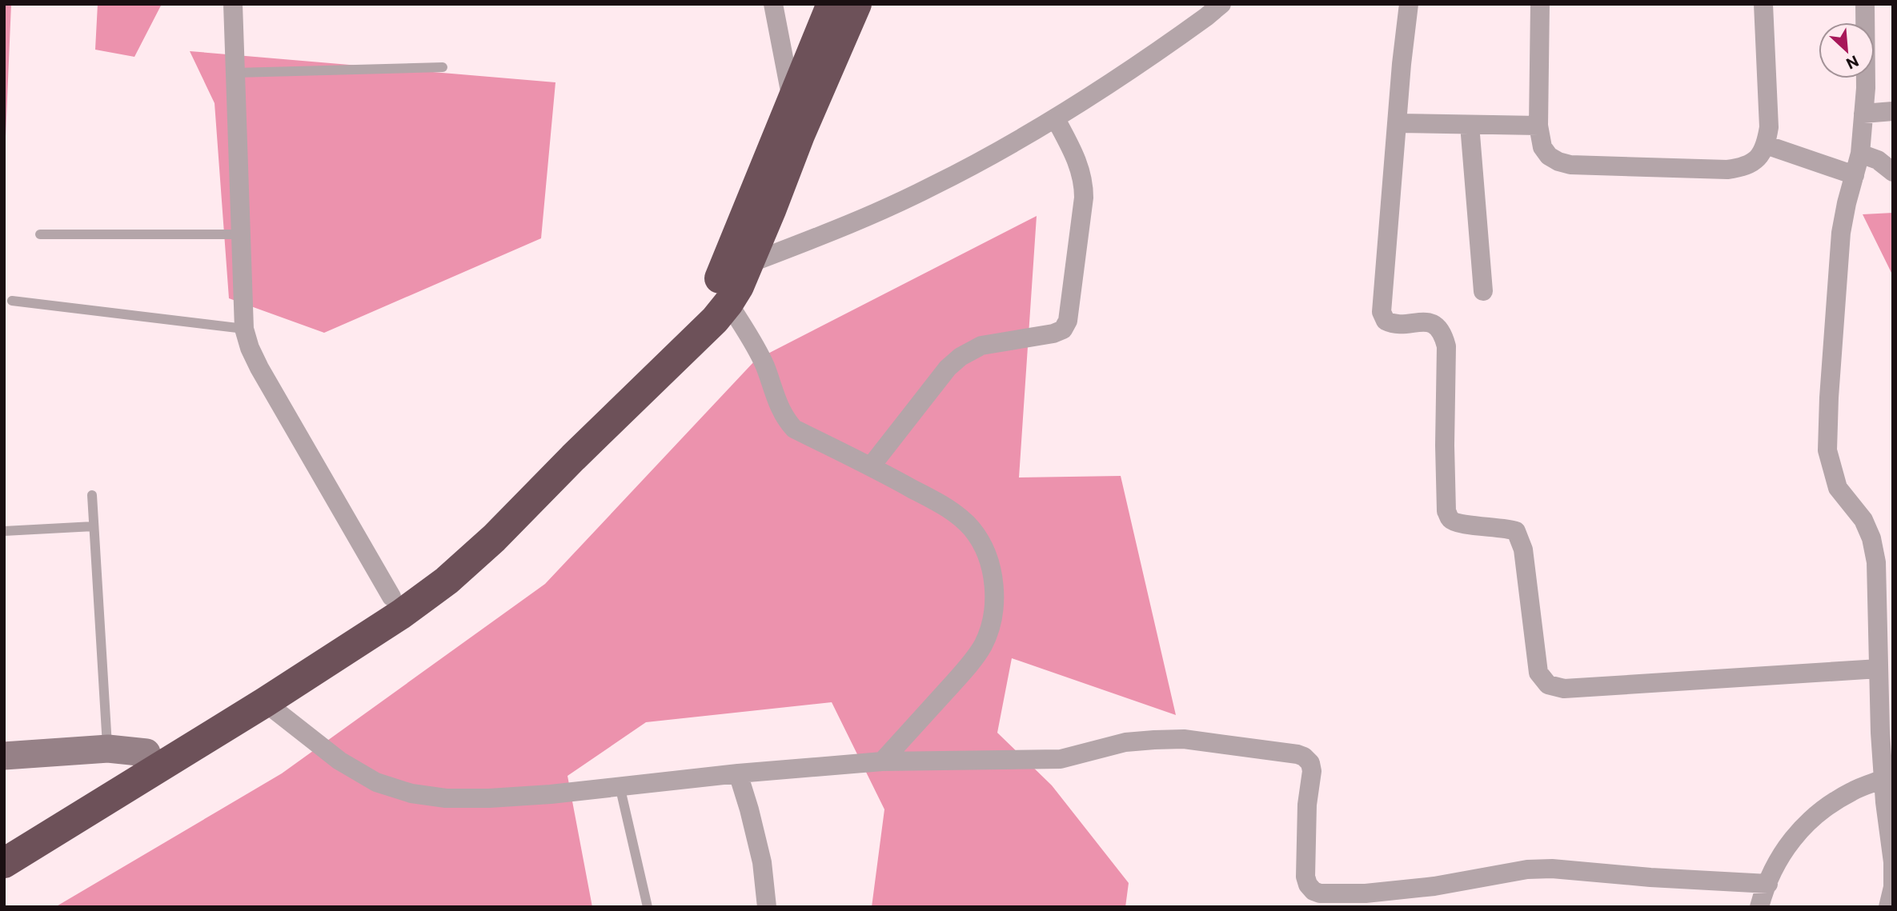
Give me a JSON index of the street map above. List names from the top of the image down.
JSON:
{
  "north": "bottom right"
}
